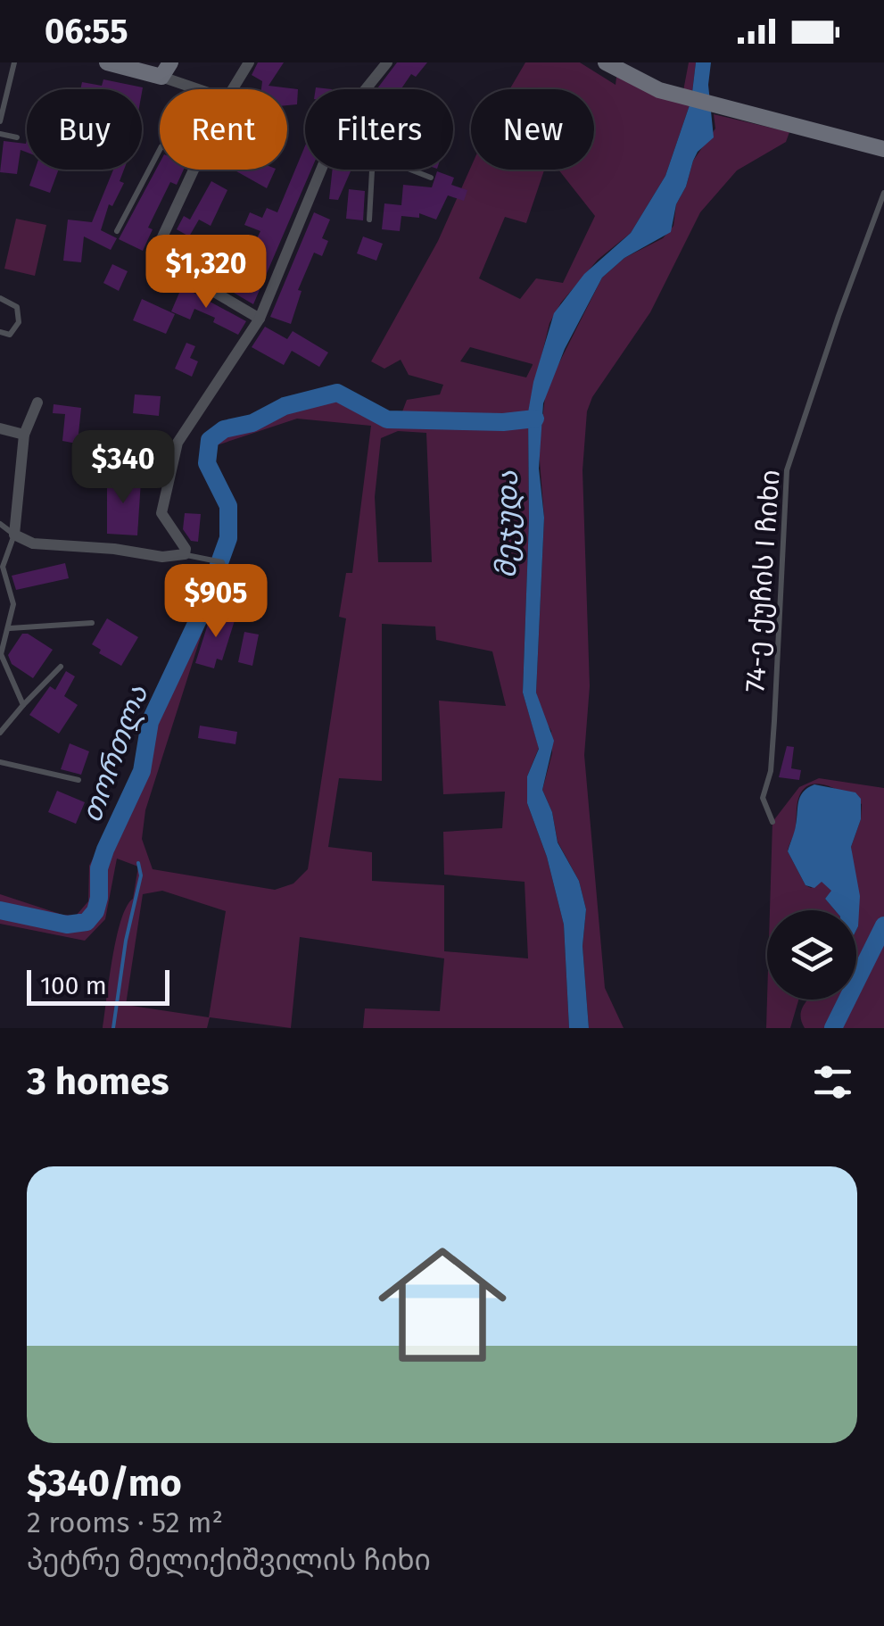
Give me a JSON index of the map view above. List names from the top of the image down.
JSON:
{
  "streets": {
    "lane": ["74-ე ქუჩის I ჩიხი"]
  },
  "water": ["მეჯუდა", "თორთლა"],
  "scale_bar": "100 m",
  "page": {
    "status": "06:55",
    "chip": [
      "Buy",
      "Rent",
      "Filters",
      "New"
    ],
    "price": ["$1,320", "$340", "$905"],
    "scale": "100 m",
    "heading": "3 homes",
    "list": [
      {
        "name": "$340/mo",
        "note": "2 rooms · 52 m² · პეტრე მელიქიშვილის ჩიხი"
      }
    ]
  }
}
